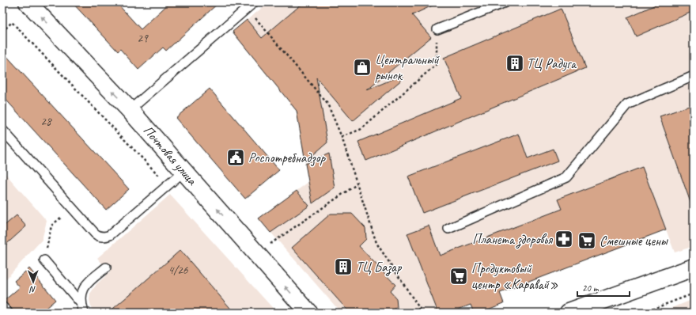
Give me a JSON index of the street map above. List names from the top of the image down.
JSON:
{
  "streets": {
    "street": ["Почтовая улица"]
  },
  "one_way": ["Почтовая улица"],
  "places": {
    "building": ["ТЦ Радуга", "ТЦ Базар"],
    "shop": ["Центральный рынок"],
    "public building": ["Роспотребнадзор"],
    "pharmacy": ["Планета здоровья"],
    "supermarket": ["Смешные цены", "Продуктовый центр «Каравай»"]
  },
  "house_numbers": ["29", "28", "4/26"],
  "scale_bar": "20 m",
  "north": "bottom"
}
